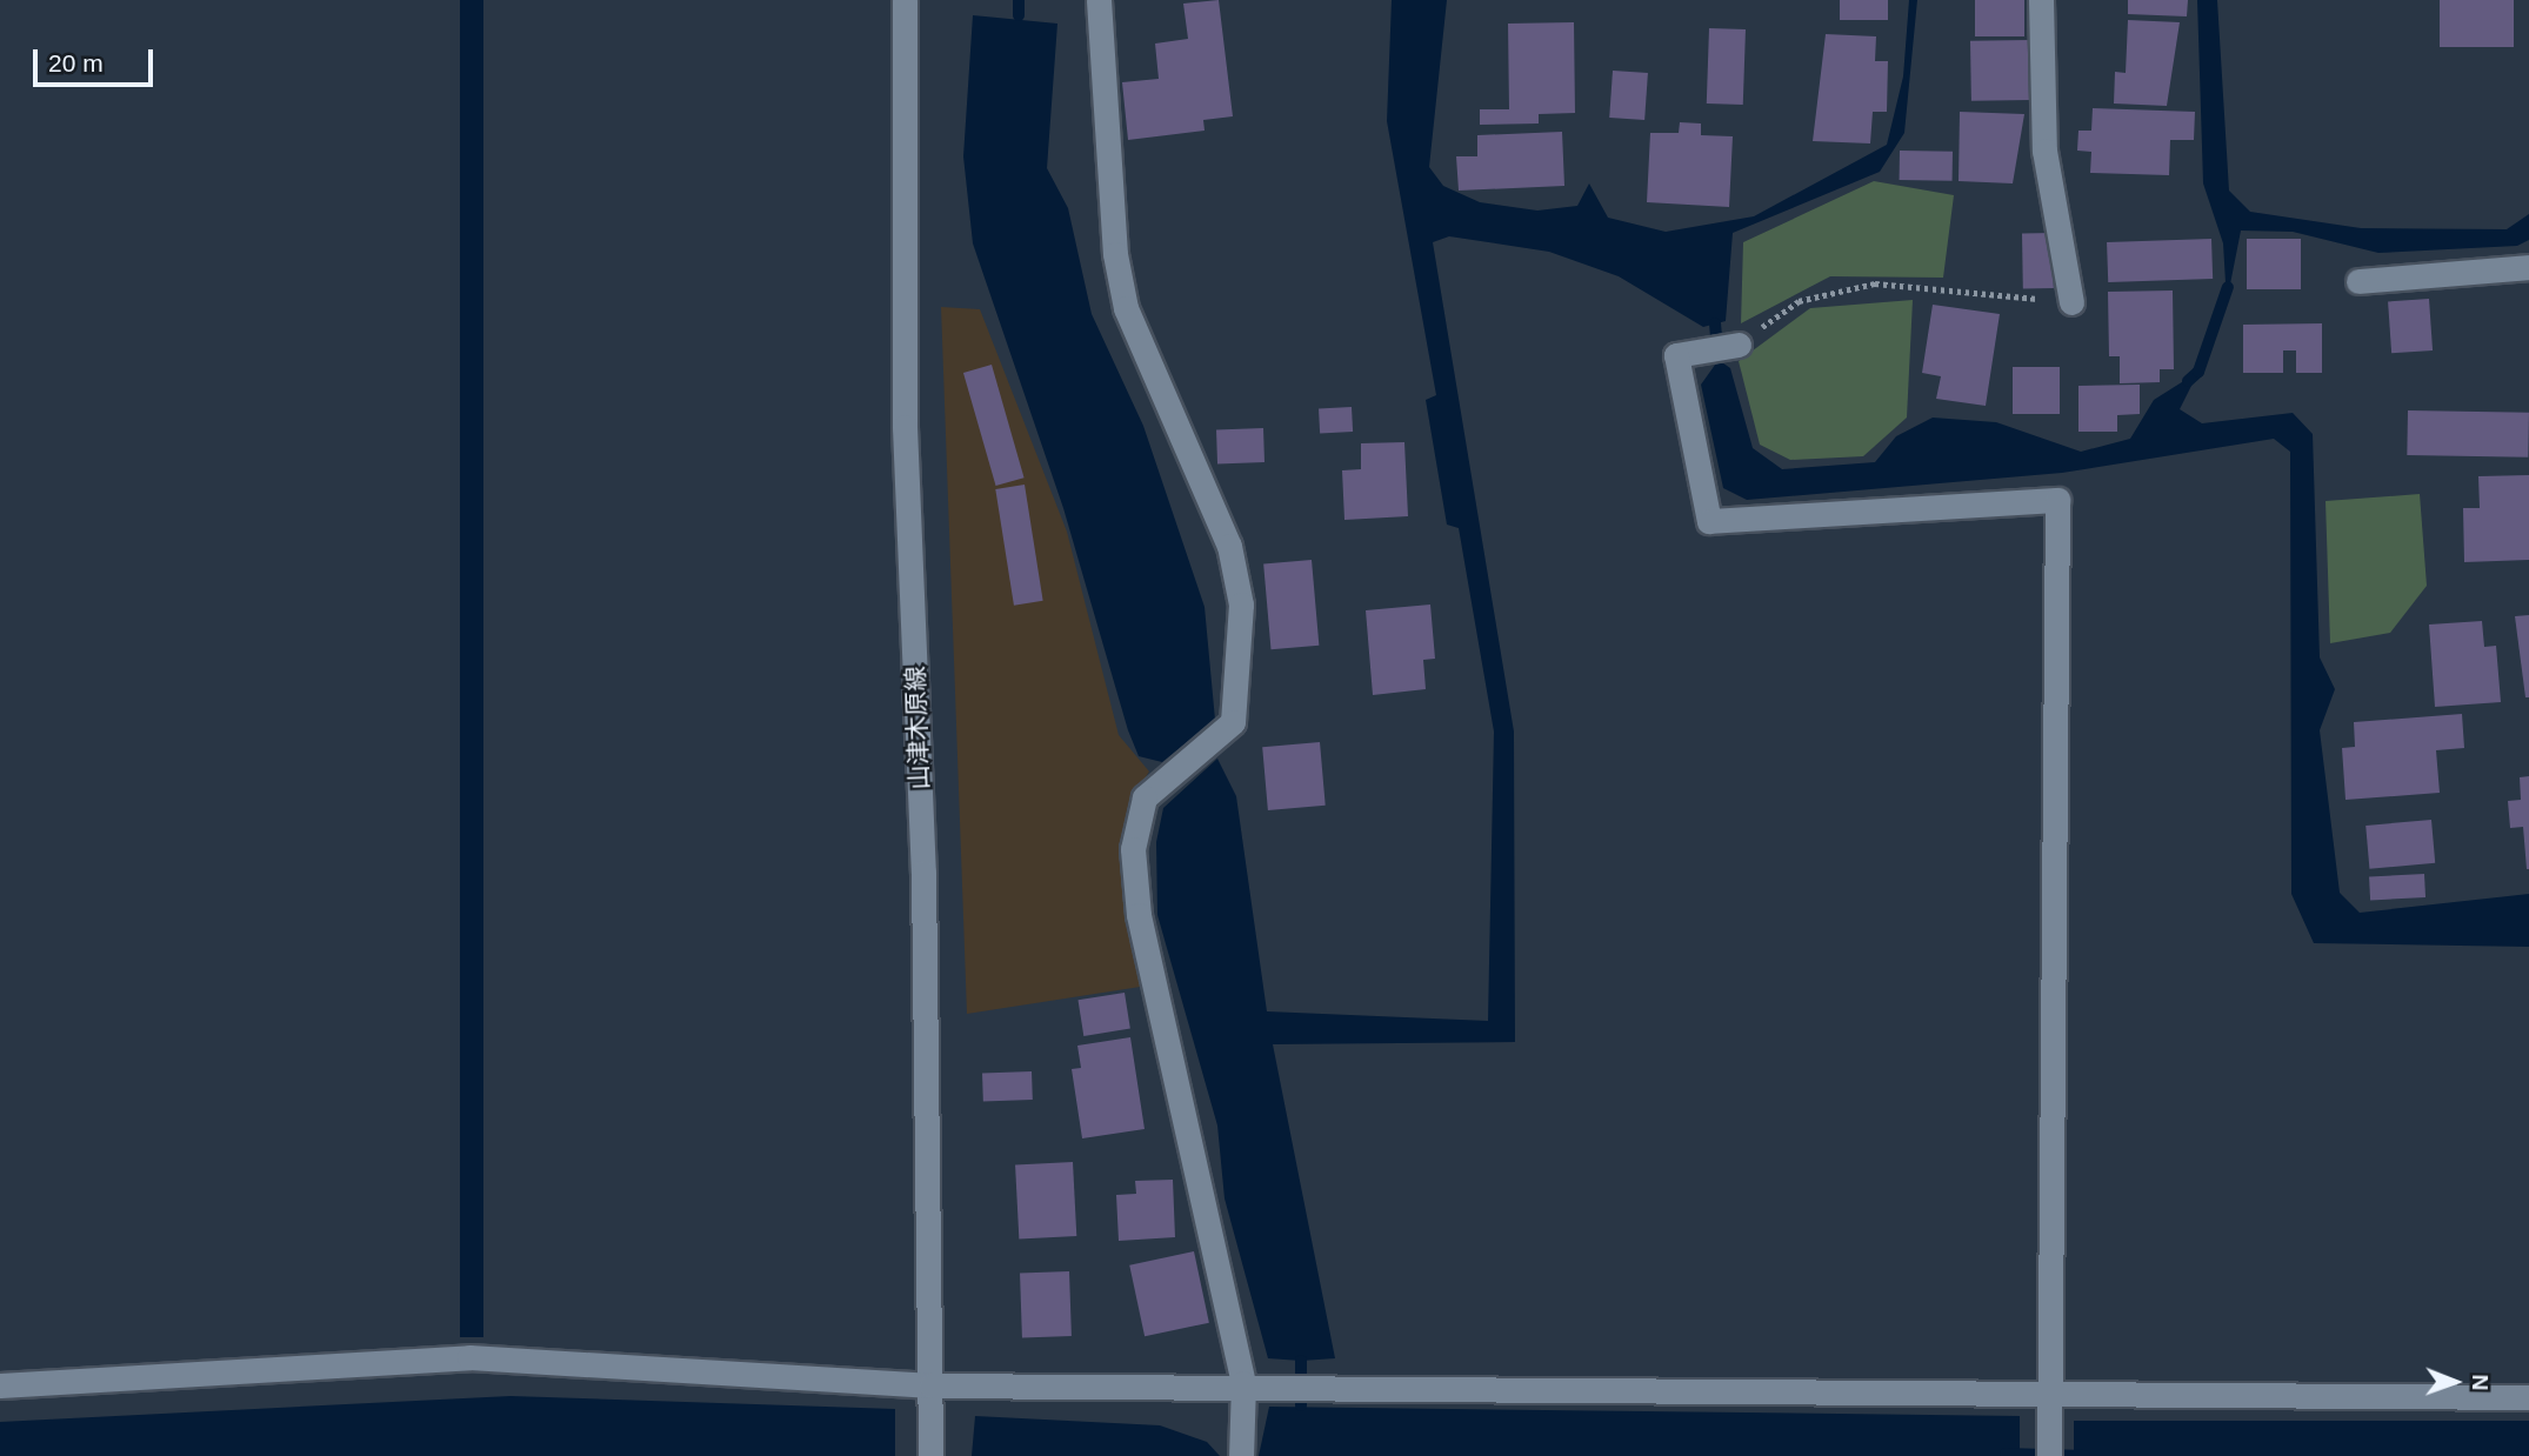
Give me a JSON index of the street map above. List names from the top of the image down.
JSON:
{
  "streets": {
    "street": ["山津木原線"]
  },
  "scale_bar": "20 m",
  "north": "right"
}
